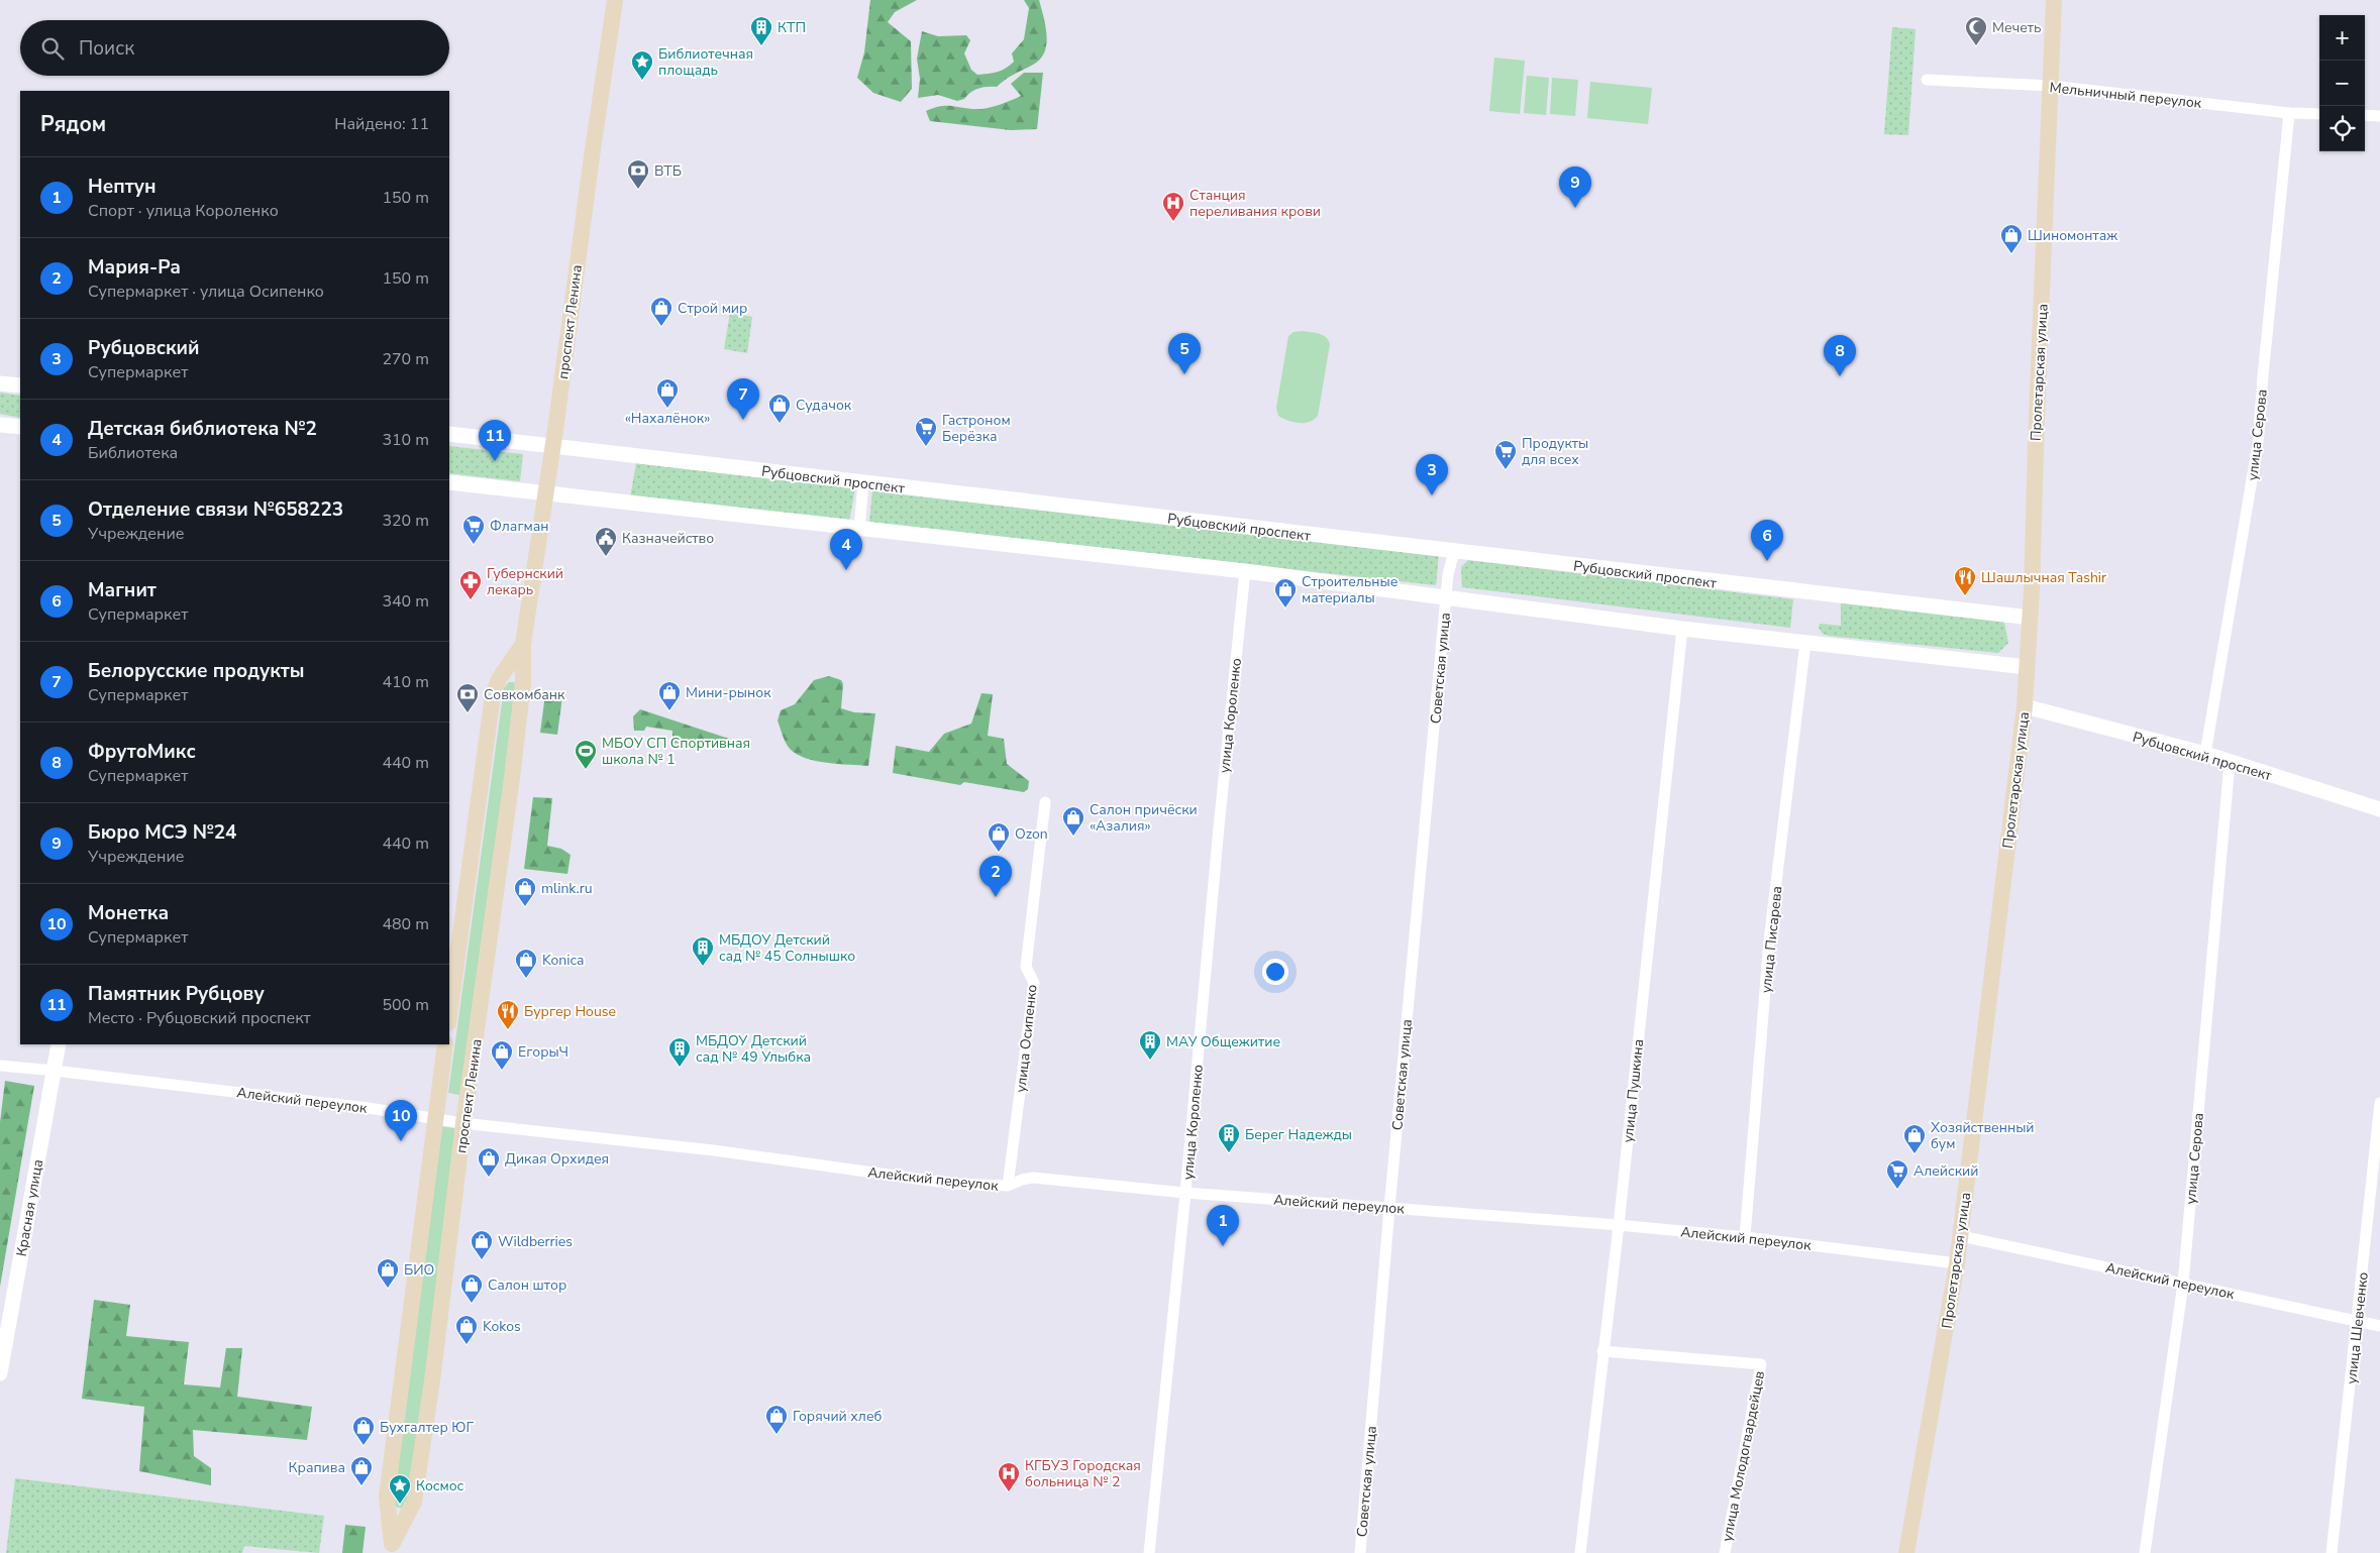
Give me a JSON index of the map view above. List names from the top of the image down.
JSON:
{
  "streets": {
    "main road": ["проспект Ленина", "Пролетарская улица"],
    "street": [
      "Мельничный переулок",
      "улица Серова",
      "Рубцовский проспект",
      "Советская улица",
      "улица Короленко",
      "улица Писарева",
      "улица Осипенко",
      "улица Пушкина",
      "Алейский переулок",
      "Красная улица",
      "улица Шевченко",
      "улица Молодогвардейцев"
    ]
  },
  "crossings": [
    ["Мельничный переулок", "Пролетарская улица"],
    ["Мельничный переулок", "улица Серова"],
    ["проспект Ленина", "Рубцовский проспект"],
    ["проспект Ленина", "Алейский переулок"],
    ["Пролетарская улица", "Рубцовский проспект"],
    ["Пролетарская улица", "Алейский переулок"],
    ["улица Серова", "Рубцовский проспект"],
    ["улица Серова", "Алейский переулок"],
    ["Рубцовский проспект", "Советская улица"],
    ["Советская улица", "Алейский переулок"],
    ["улица Короленко", "Алейский переулок"],
    ["улица Писарева", "Алейский переулок"],
    ["улица Осипенко", "Алейский переулок"],
    ["улица Пушкина", "Алейский переулок"],
    ["улица Пушкина", "улица Молодогвардейцев"],
    ["Алейский переулок", "Красная улица"],
    ["Алейский переулок", "улица Шевченко"]
  ],
  "places": {
    "building": [
      "КТП",
      "МБДОУ Детский сад № 45 Солнышко",
      "МАУ Общежитие",
      "МБДОУ Детский сад № 49 Улыбка",
      "Берег Надежды"
    ],
    "mosque": ["Мечеть"],
    "place": ["Библиотечная площадь", "Космос"],
    "bank": ["ВТБ", "Совкомбанк"],
    "hospital": ["Станция переливания крови", "КГБУЗ Городская больница № 2"],
    "shop": [
      "Шиномонтаж",
      "Строй мир",
      "«Нахалёнок»",
      "Судачок",
      "Строительные материалы",
      "Мини-рынок",
      "Салон причёски «Азалия»",
      "Ozon",
      "mlink.ru",
      "Konica",
      "ЕгорыЧ",
      "Хозяйственный бум",
      "Дикая Орхидея",
      "Wildberries",
      "БИО",
      "Салон штор",
      "Kokos",
      "Горячий хлеб",
      "Бухгалтер ЮГ",
      "Крапива"
    ],
    "supermarket": [
      "Гастроном Берёзка",
      "Продукты для всех",
      "Флагман",
      "Алейский"
    ],
    "public building": ["Казначейство"],
    "restaurant": ["Шашлычная Tashir", "Бургер House"],
    "pharmacy": ["Губернский лекарь"],
    "sports": ["МБОУ СП Спортивная школа № 1"]
  },
  "page": {
    "map_buttons": ["+", "−"],
    "search": "Поиск",
    "heading": ["Рядом", "Найдено: 11"],
    "list": [
      {
        "mark": "1",
        "name": "Нептун",
        "note": "Спорт · улица Короленко",
        "value": "150 m"
      },
      {
        "mark": "2",
        "name": "Мария-Ра",
        "note": "Супермаркет · улица Осипенко",
        "value": "150 m"
      },
      {
        "mark": "3",
        "name": "Рубцовский",
        "note": "Супермаркет",
        "value": "270 m"
      },
      {
        "mark": "4",
        "name": "Детская библиотека №2",
        "note": "Библиотека",
        "value": "310 m"
      },
      {
        "mark": "5",
        "name": "Отделение связи №658223",
        "note": "Учреждение",
        "value": "320 m"
      },
      {
        "mark": "6",
        "name": "Магнит",
        "note": "Супермаркет",
        "value": "340 m"
      },
      {
        "mark": "7",
        "name": "Белорусские продукты",
        "note": "Супермаркет",
        "value": "410 m"
      },
      {
        "mark": "8",
        "name": "ФрутоМикс",
        "note": "Супермаркет",
        "value": "440 m"
      },
      {
        "mark": "9",
        "name": "Бюро МСЭ №24",
        "note": "Учреждение",
        "value": "440 m"
      },
      {
        "mark": "10",
        "name": "Монетка",
        "note": "Супермаркет",
        "value": "480 m"
      },
      {
        "mark": "11",
        "name": "Памятник Рубцову",
        "note": "Место · Рубцовский проспект",
        "value": "500 m"
      }
    ],
    "pins": [
      "9",
      "5",
      "8",
      "7",
      "11",
      "3",
      "6",
      "4",
      "2",
      "10",
      "1"
    ]
  }
}
